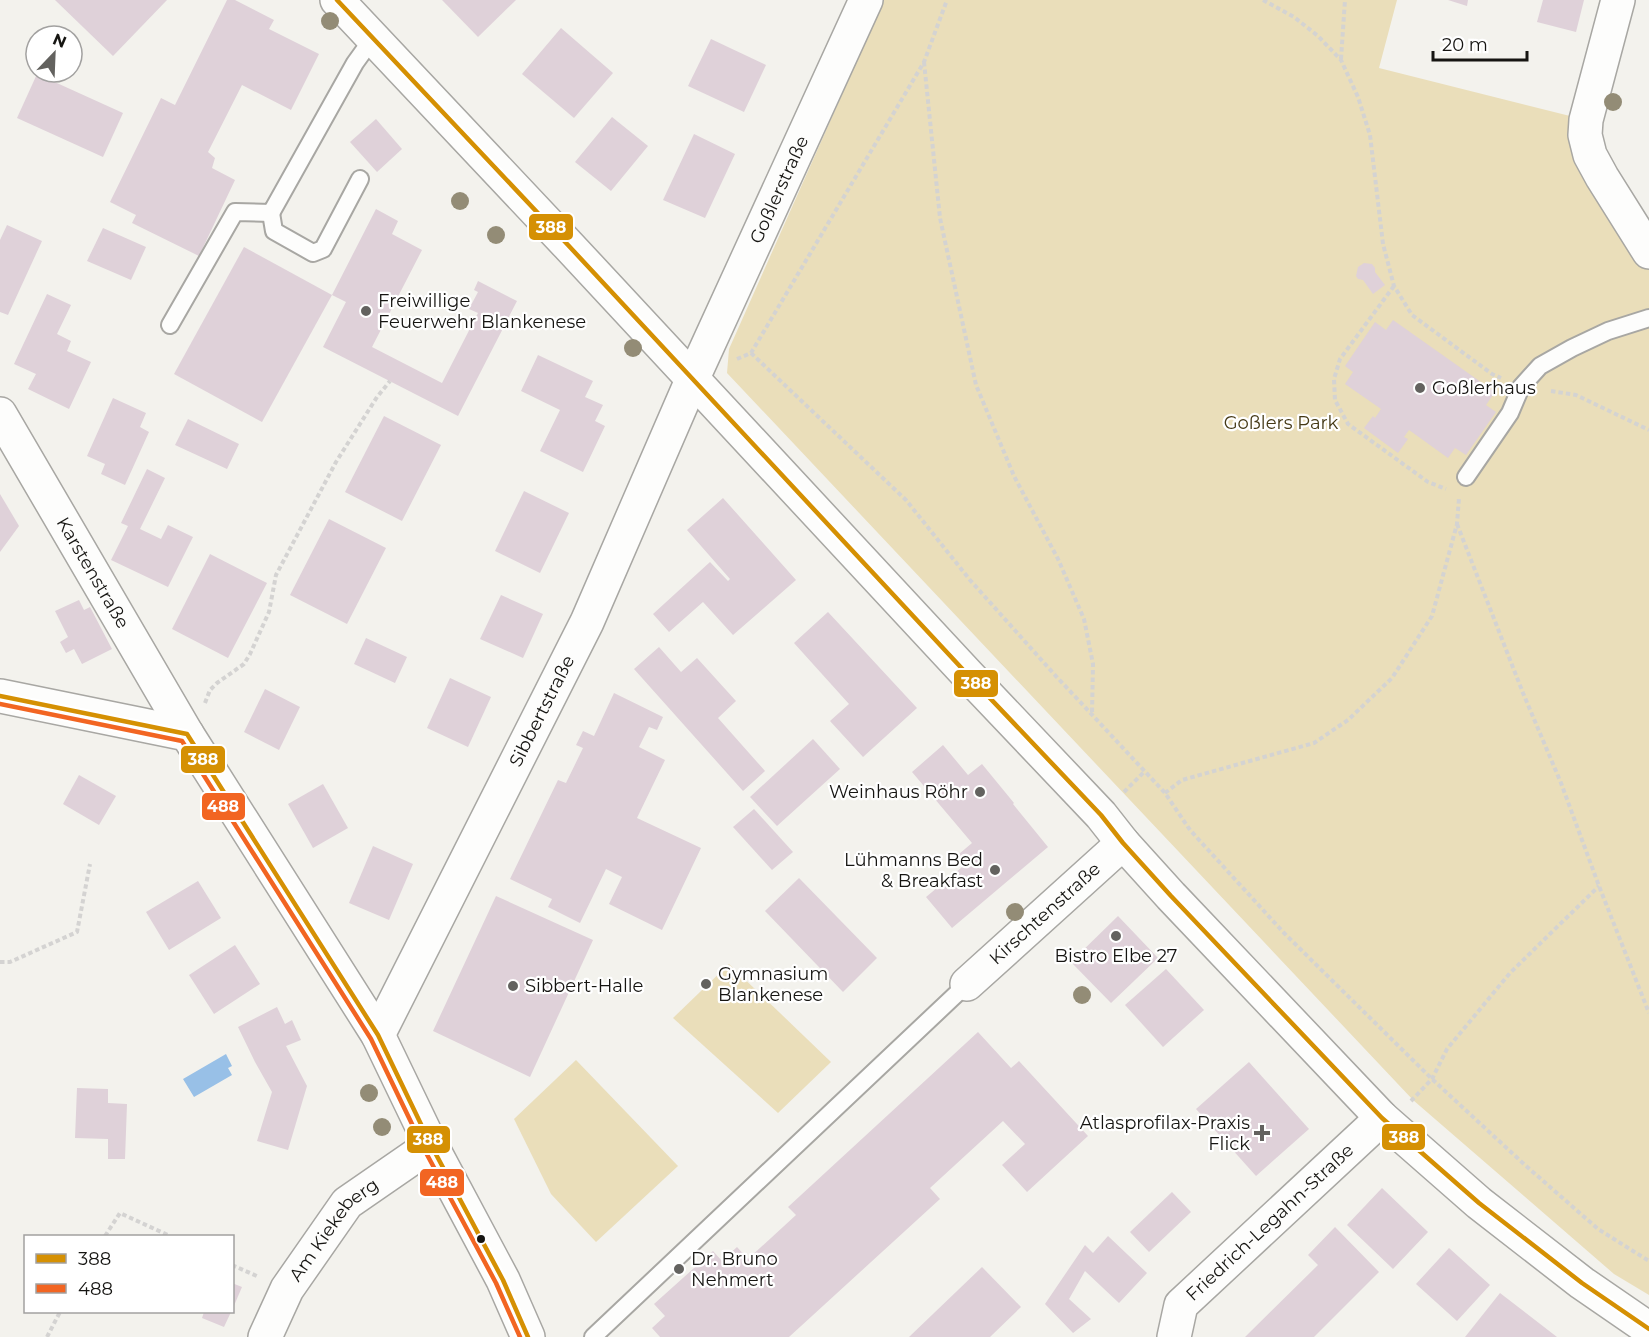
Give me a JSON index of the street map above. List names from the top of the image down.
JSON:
{
  "streets": {
    "street": [
      "Goßlerstraße",
      "Karstenstraße",
      "Sibbertstraße",
      "Kirschtenstraße",
      "Friedrich-Legahn-Straße",
      "Am Kiekeberg"
    ]
  },
  "crossings": [
    ["Goßlerstraße", "Sibbertstraße"],
    ["Karstenstraße", "Sibbertstraße"],
    ["Karstenstraße", "Am Kiekeberg"]
  ],
  "parks": ["Goßlers Park"],
  "places": {
    "other": [
      "Freiwillige Feuerwehr Blankenese",
      "Goßlerhaus",
      "Weinhaus Röhr",
      "Lühmanns Bed & Breakfast",
      "Bistro Elbe 27",
      "Gymnasium Blankenese",
      "Sibbert-Halle",
      "Dr. Bruno Nehmert"
    ],
    "health": ["Atlasprofilax-Praxis Flick"]
  },
  "lines": ["transit line 388", "transit line 488"],
  "legend": ["388", "488"],
  "scale_bar": "20 m",
  "north": "top right"
}
